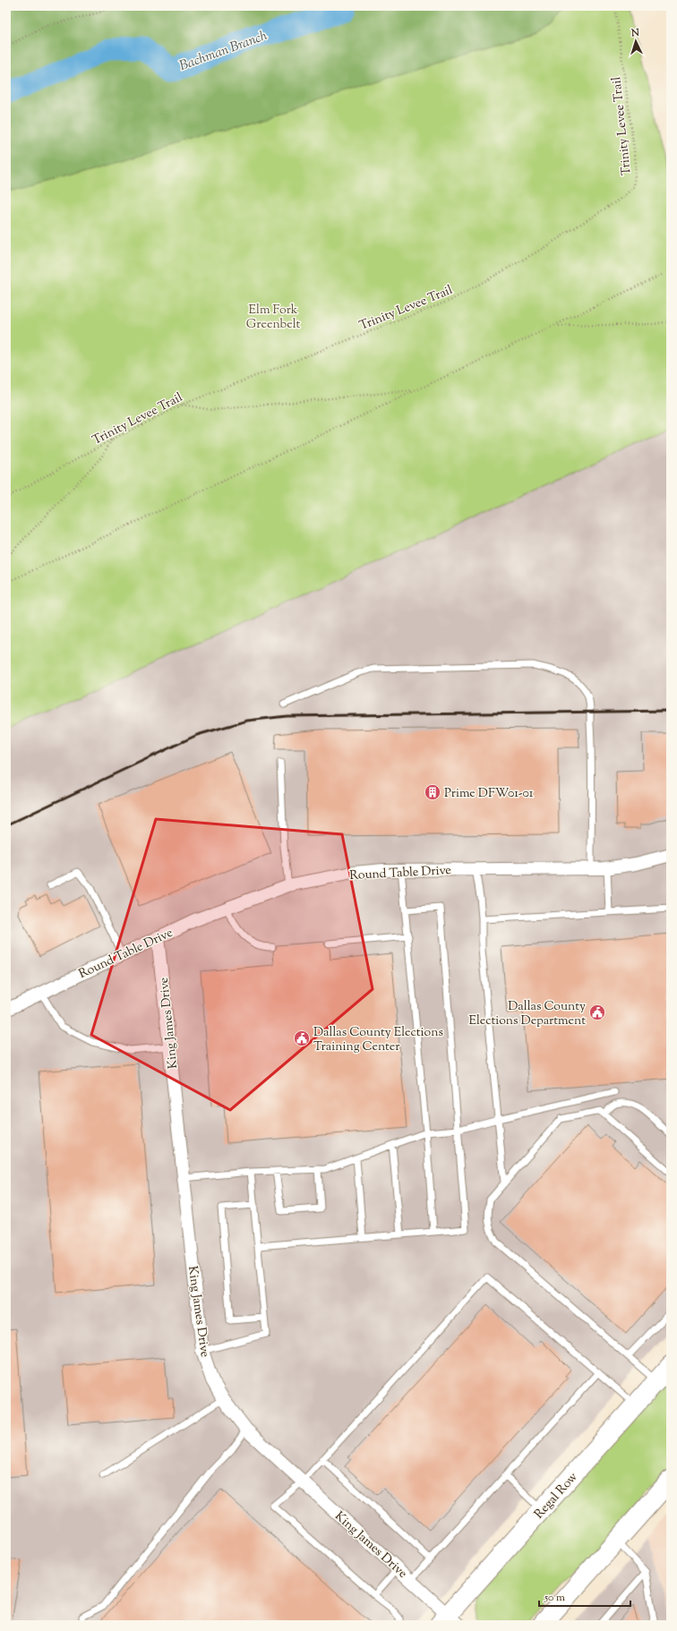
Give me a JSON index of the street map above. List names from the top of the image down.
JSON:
{
  "streets": {
    "main road": ["Regal Row"],
    "street": ["Round Table Drive", "King James Drive"],
    "path": ["Trinity Levee Trail"]
  },
  "crossings": [
    ["Round Table Drive", "King James Drive"],
    ["King James Drive", "Regal Row"]
  ],
  "water": ["Bachman Branch"],
  "parks": ["Elm Fork Greenbelt"],
  "places": {
    "building": ["Prime DFW01-01"],
    "public building": ["Dallas County Elections Department", "Dallas County Elections Training Center"]
  },
  "scale_bar": "50 m",
  "north": "top"
}
